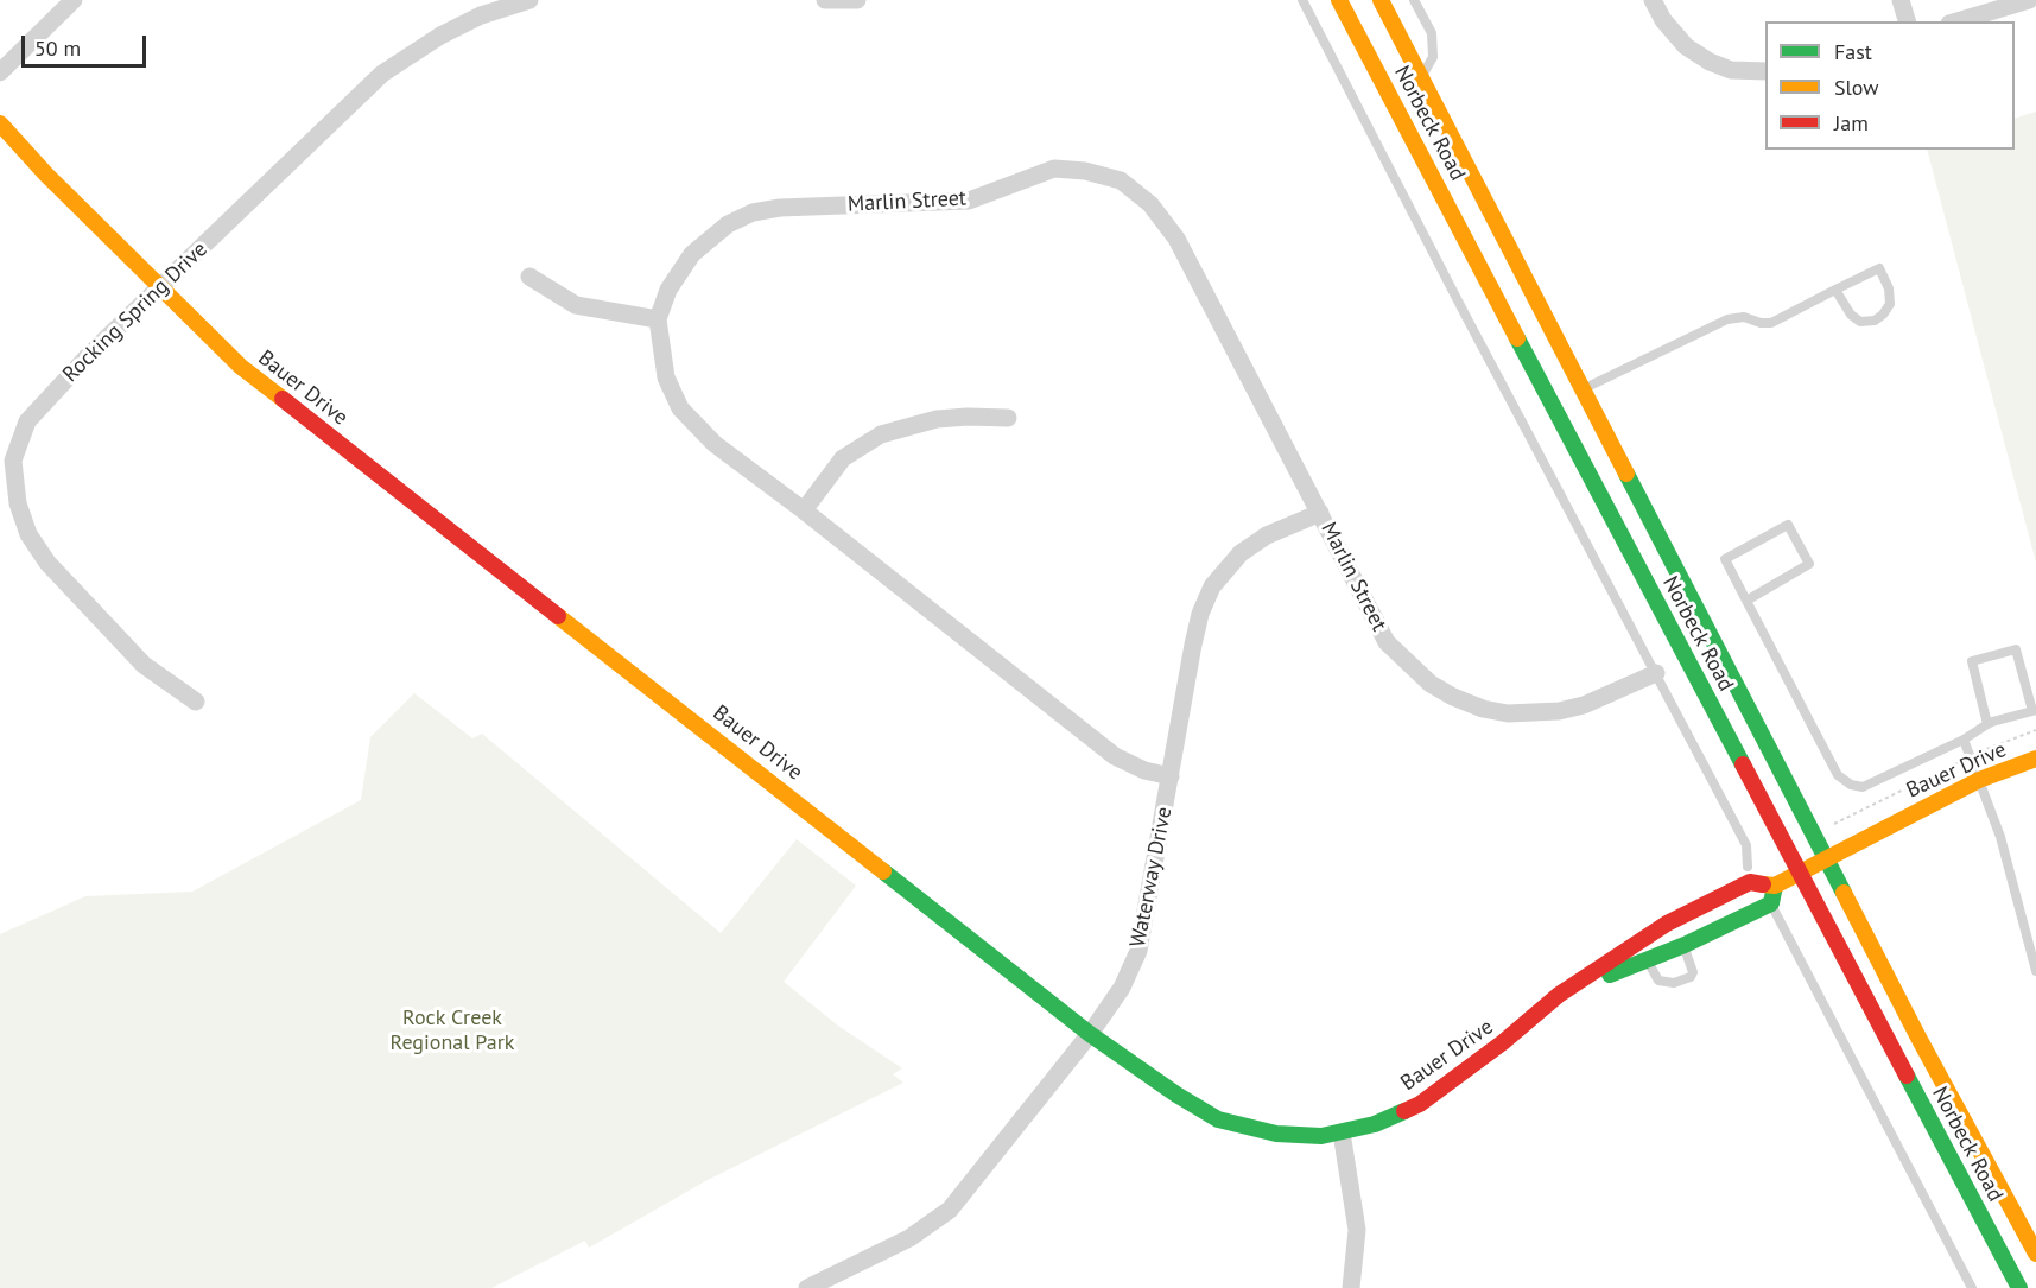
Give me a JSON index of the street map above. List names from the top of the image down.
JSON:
{
  "streets": {
    "main road": ["Norbeck Road", "Bauer Drive"],
    "street": ["Marlin Street", "Rocking Spring Drive", "Waterway Drive"]
  },
  "crossings": [
    ["Norbeck Road", "Bauer Drive"],
    ["Marlin Street", "Waterway Drive"],
    ["Rocking Spring Drive", "Bauer Drive"],
    ["Bauer Drive", "Waterway Drive"]
  ],
  "parks": ["Rock Creek Regional Park"],
  "legend": ["Fast", "Slow", "Jam"],
  "scale_bar": "50 m"
}
